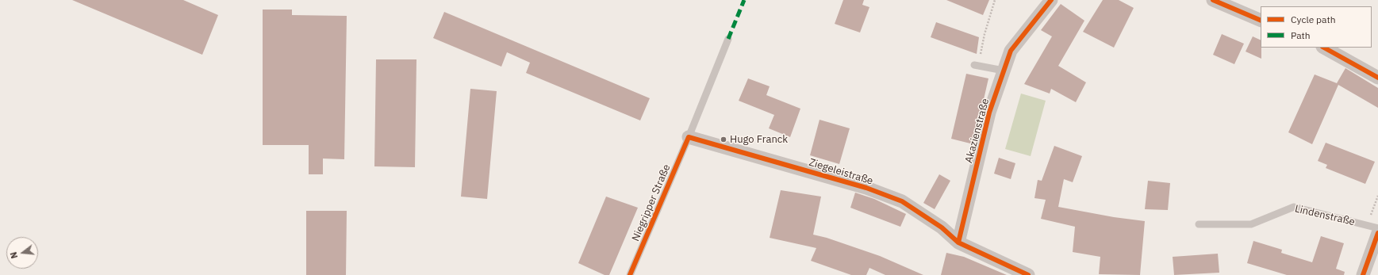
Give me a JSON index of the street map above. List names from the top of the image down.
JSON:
{
  "streets": {
    "street": ["Akazienstraße", "Ziegeleistraße"],
    "lane": ["Niegripper Straße", "Lindenstraße"]
  },
  "crossings": [
    ["Akazienstraße", "Ziegeleistraße"],
    ["Ziegeleistraße", "Niegripper Straße"]
  ],
  "places": ["Hugo Franck"],
  "legend": ["Cycle path", "Path"],
  "north": "left"
}
